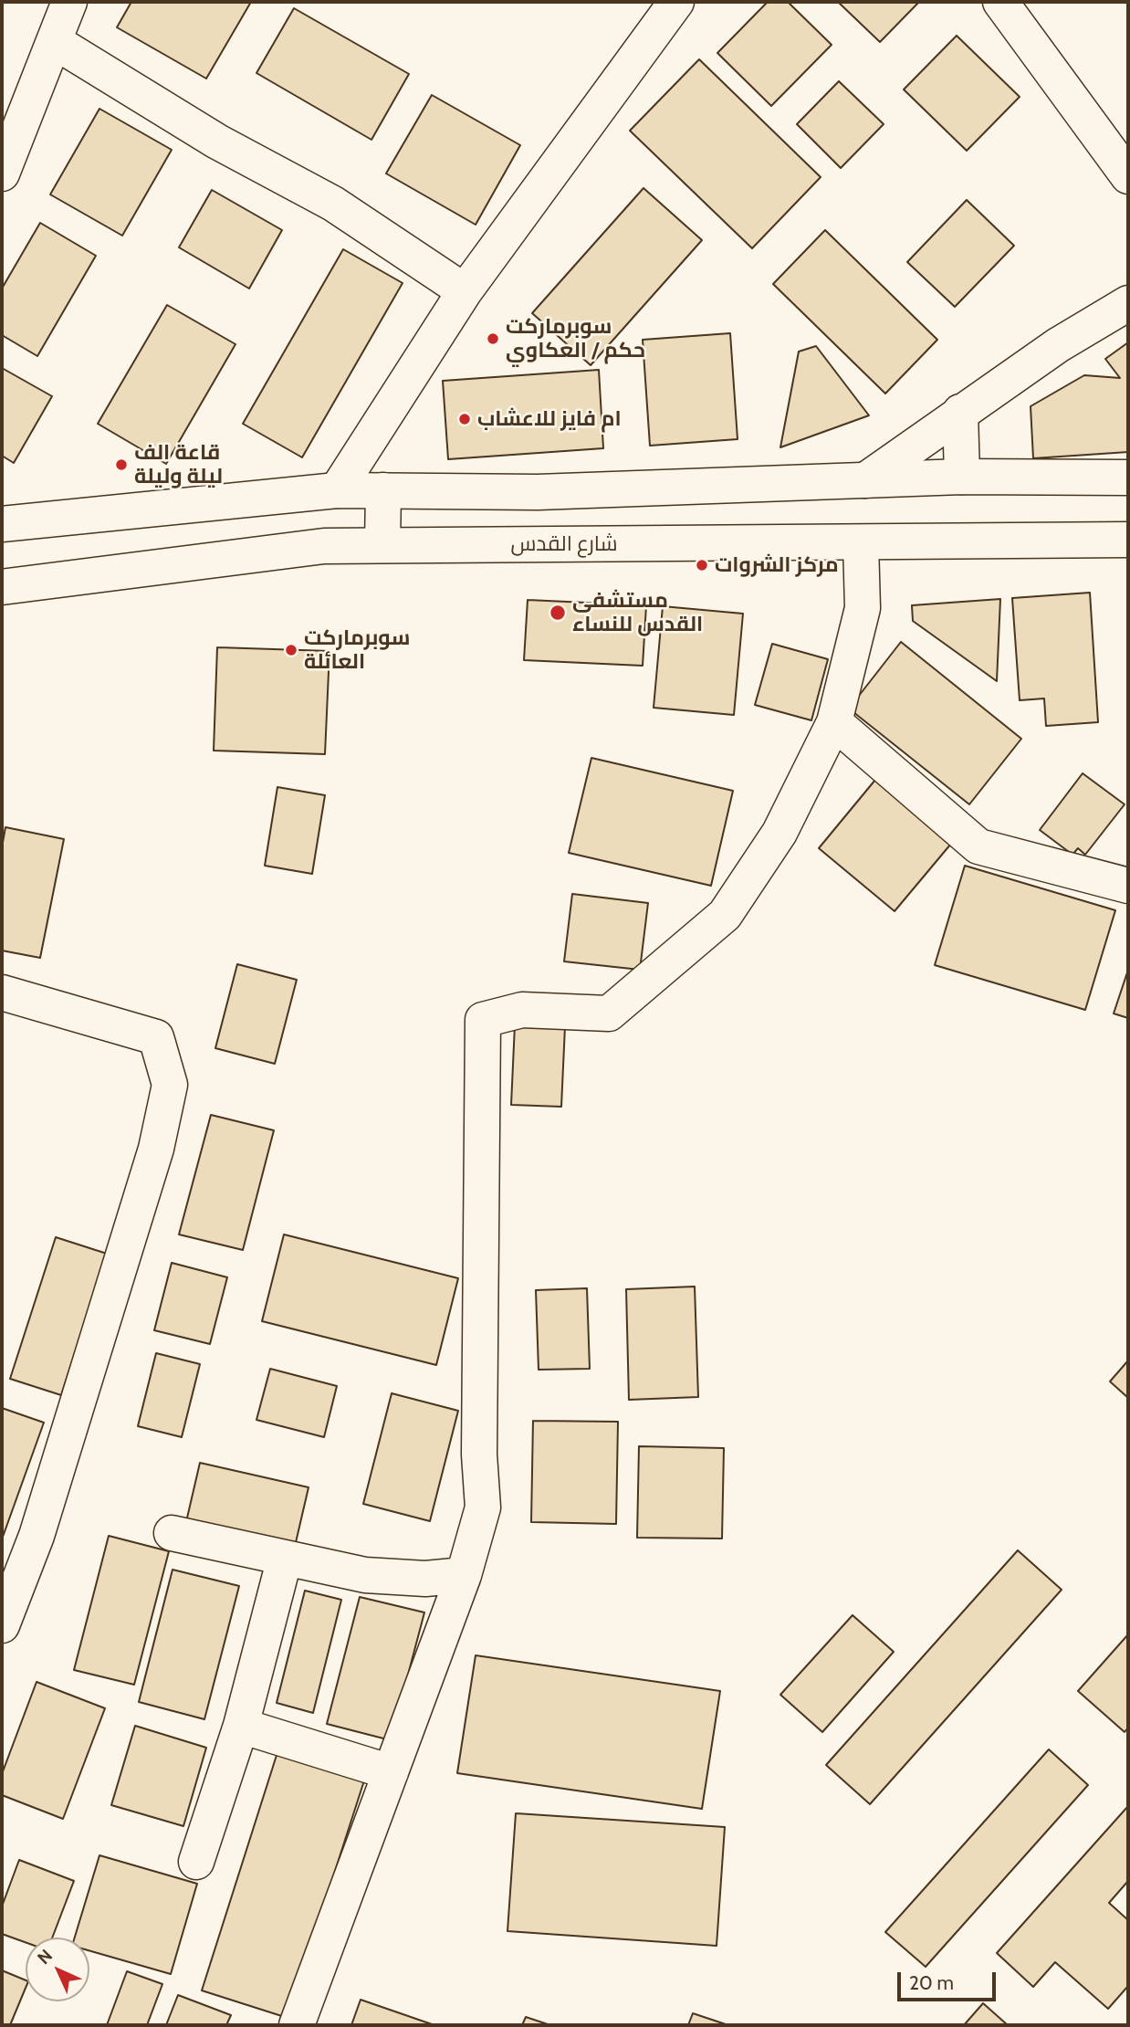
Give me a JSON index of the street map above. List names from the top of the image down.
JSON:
{
  "streets": {
    "street": ["شارع القدس"]
  },
  "places": [
    "سوبرماركت حكم / العكاوي",
    "ام فايز للاعشاب",
    "قاعة الف ليلة وليلة",
    "مركز الشروات",
    "مستشفى القدس للنساء",
    "سوبرماركت العائلة"
  ],
  "scale_bar": "20 m",
  "north": "top left"
}
